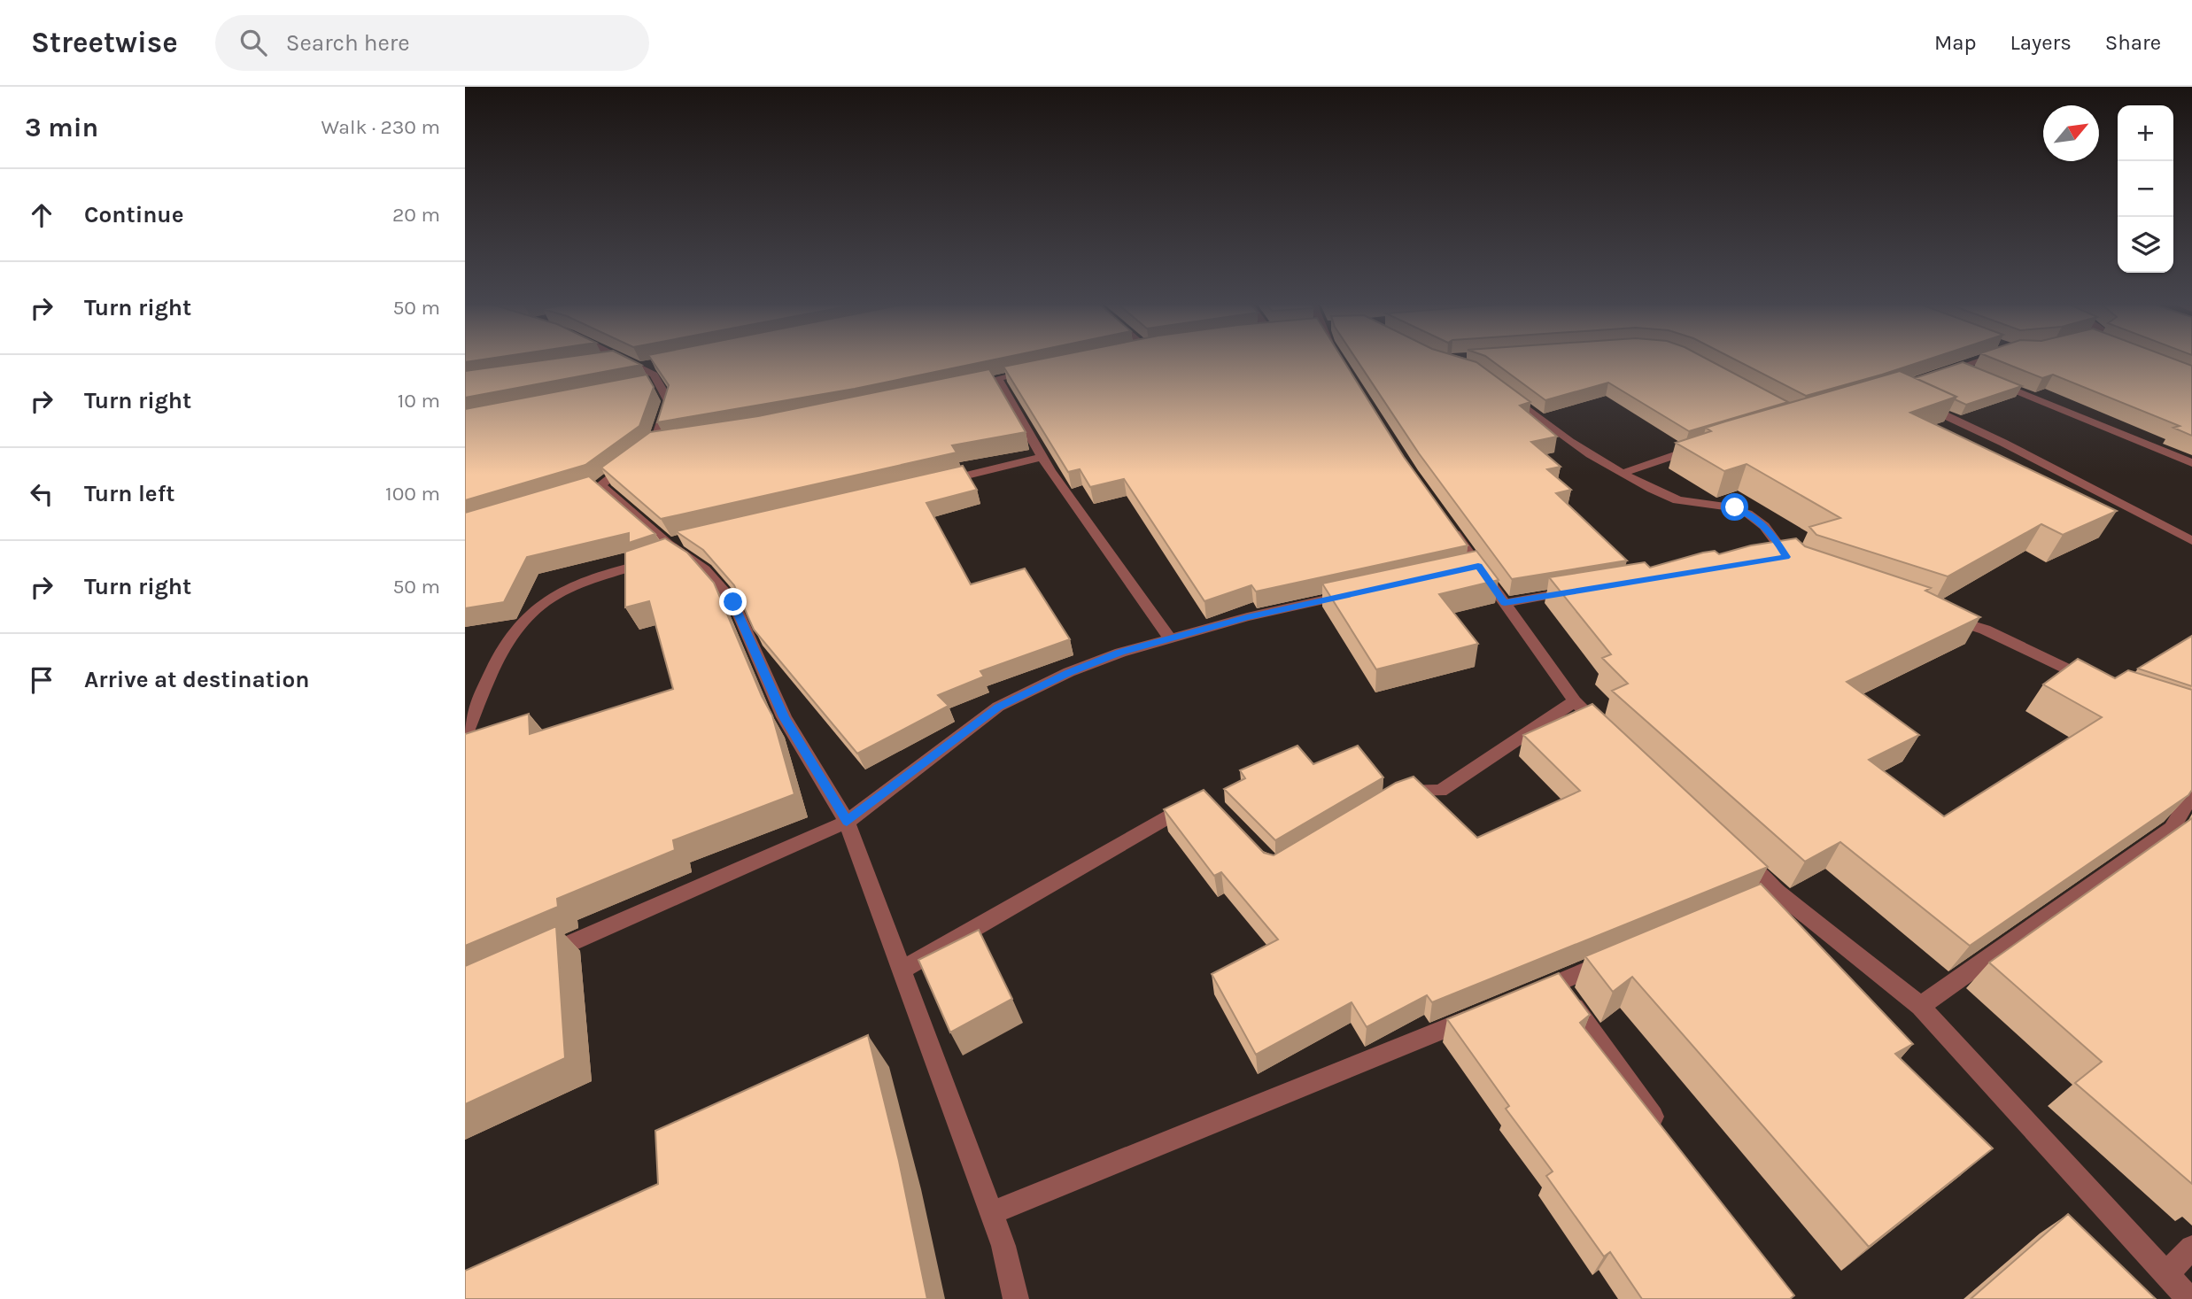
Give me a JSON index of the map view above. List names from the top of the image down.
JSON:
{
  "north": "top right",
  "page": {
    "header": "Streetwise",
    "search": "Search here",
    "nav": ["Map", "Layers", "Share"],
    "heading": ["3 min", "Walk · 230 m"],
    "map_buttons": ["+", "−"],
    "list": [
      ["Continue", "20 m"],
      ["Turn right", "50 m"],
      ["Turn right", "10 m"],
      ["Turn left", "100 m"],
      ["Turn right", "50 m"],
      "Arrive at destination"
    ]
  }
}
